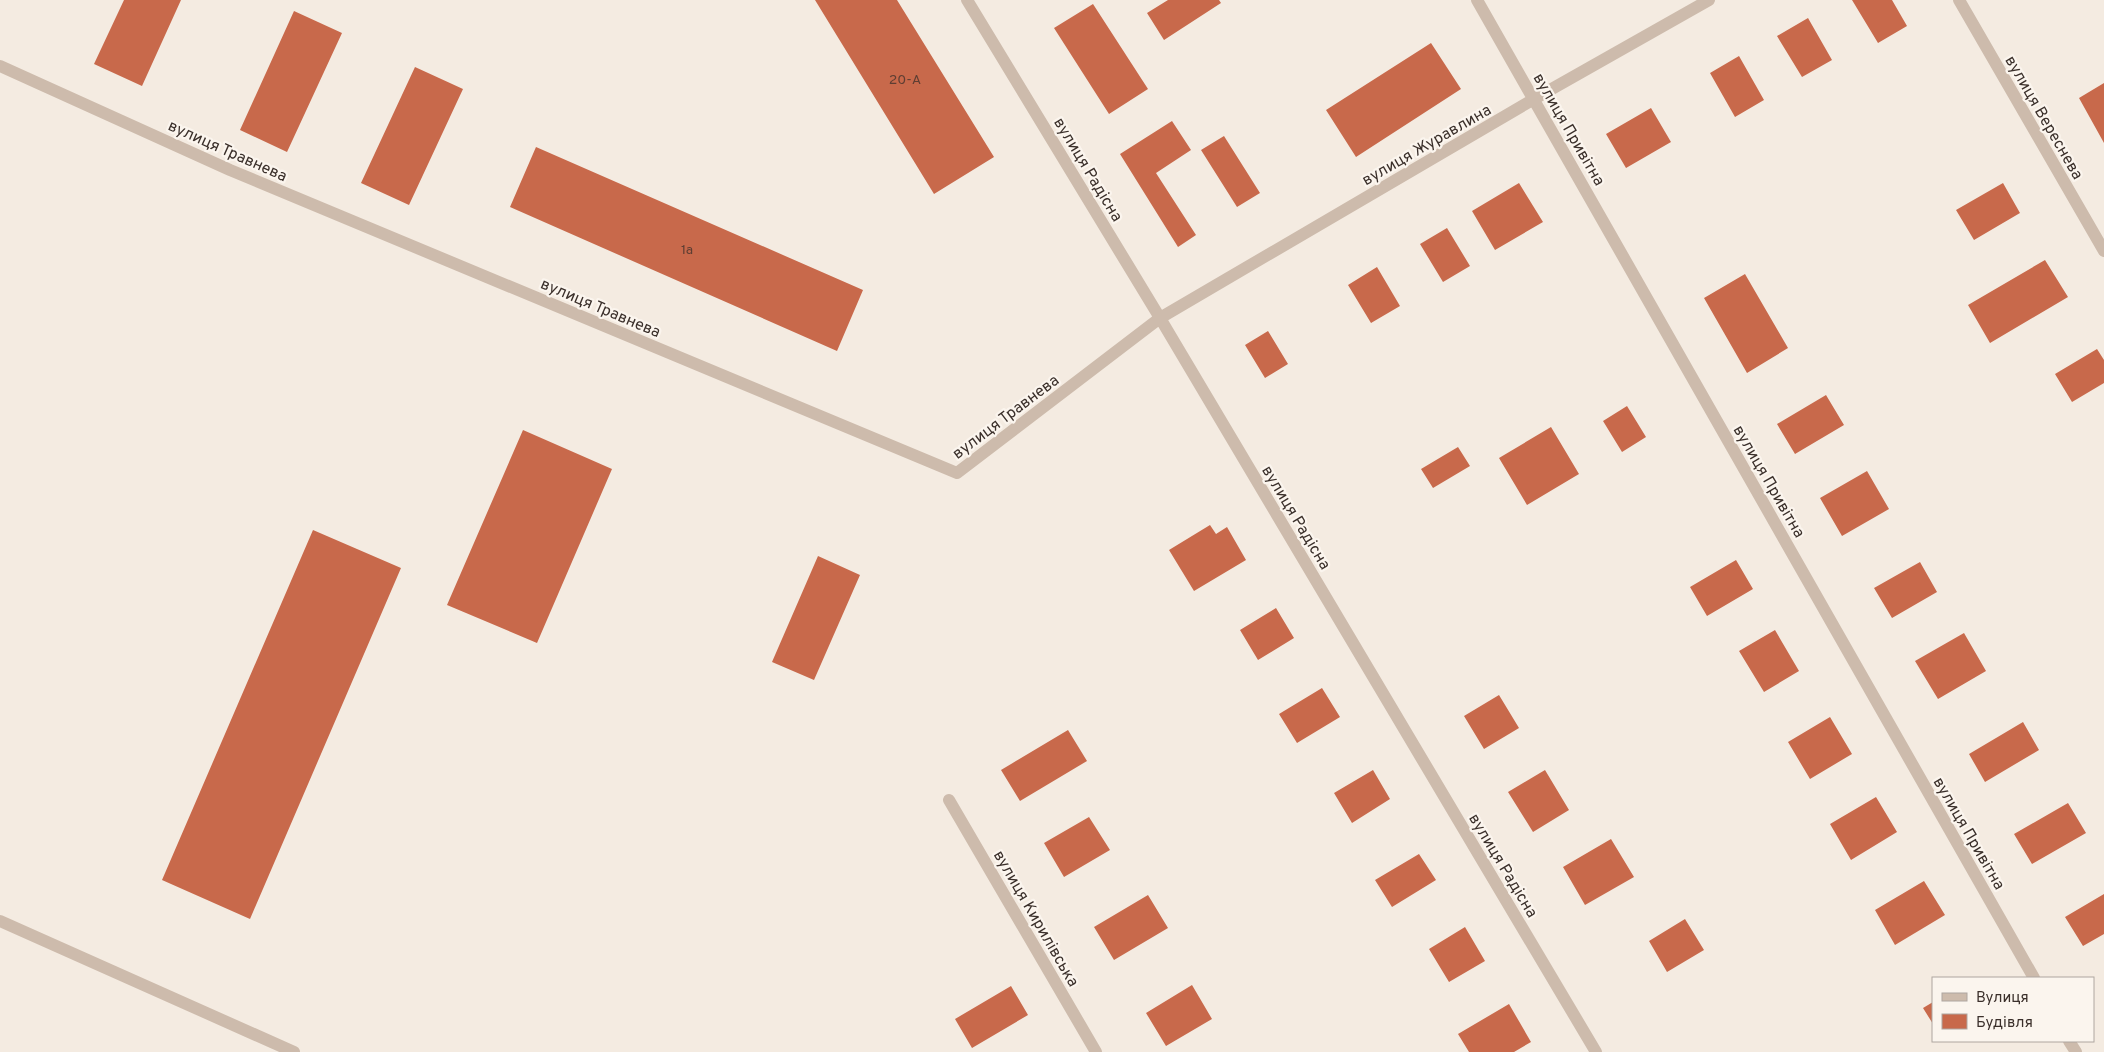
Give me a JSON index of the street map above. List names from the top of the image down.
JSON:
{
  "streets": {
    "street": [
      "вулиця Вереснева",
      "вулиця Привітна",
      "вулиця Журавлина",
      "вулиця Травнева",
      "вулиця Радісна",
      "вулиця Кирилівська"
    ]
  },
  "crossings": [
    ["вулиця Привітна", "вулиця Журавлина"],
    ["вулиця Журавлина", "вулиця Травнева"],
    ["вулиця Журавлина", "вулиця Радісна"],
    ["вулиця Травнева", "вулиця Радісна"]
  ],
  "house_numbers": ["20-А", "1а"],
  "legend": ["Вулиця", "Будівля"]
}
